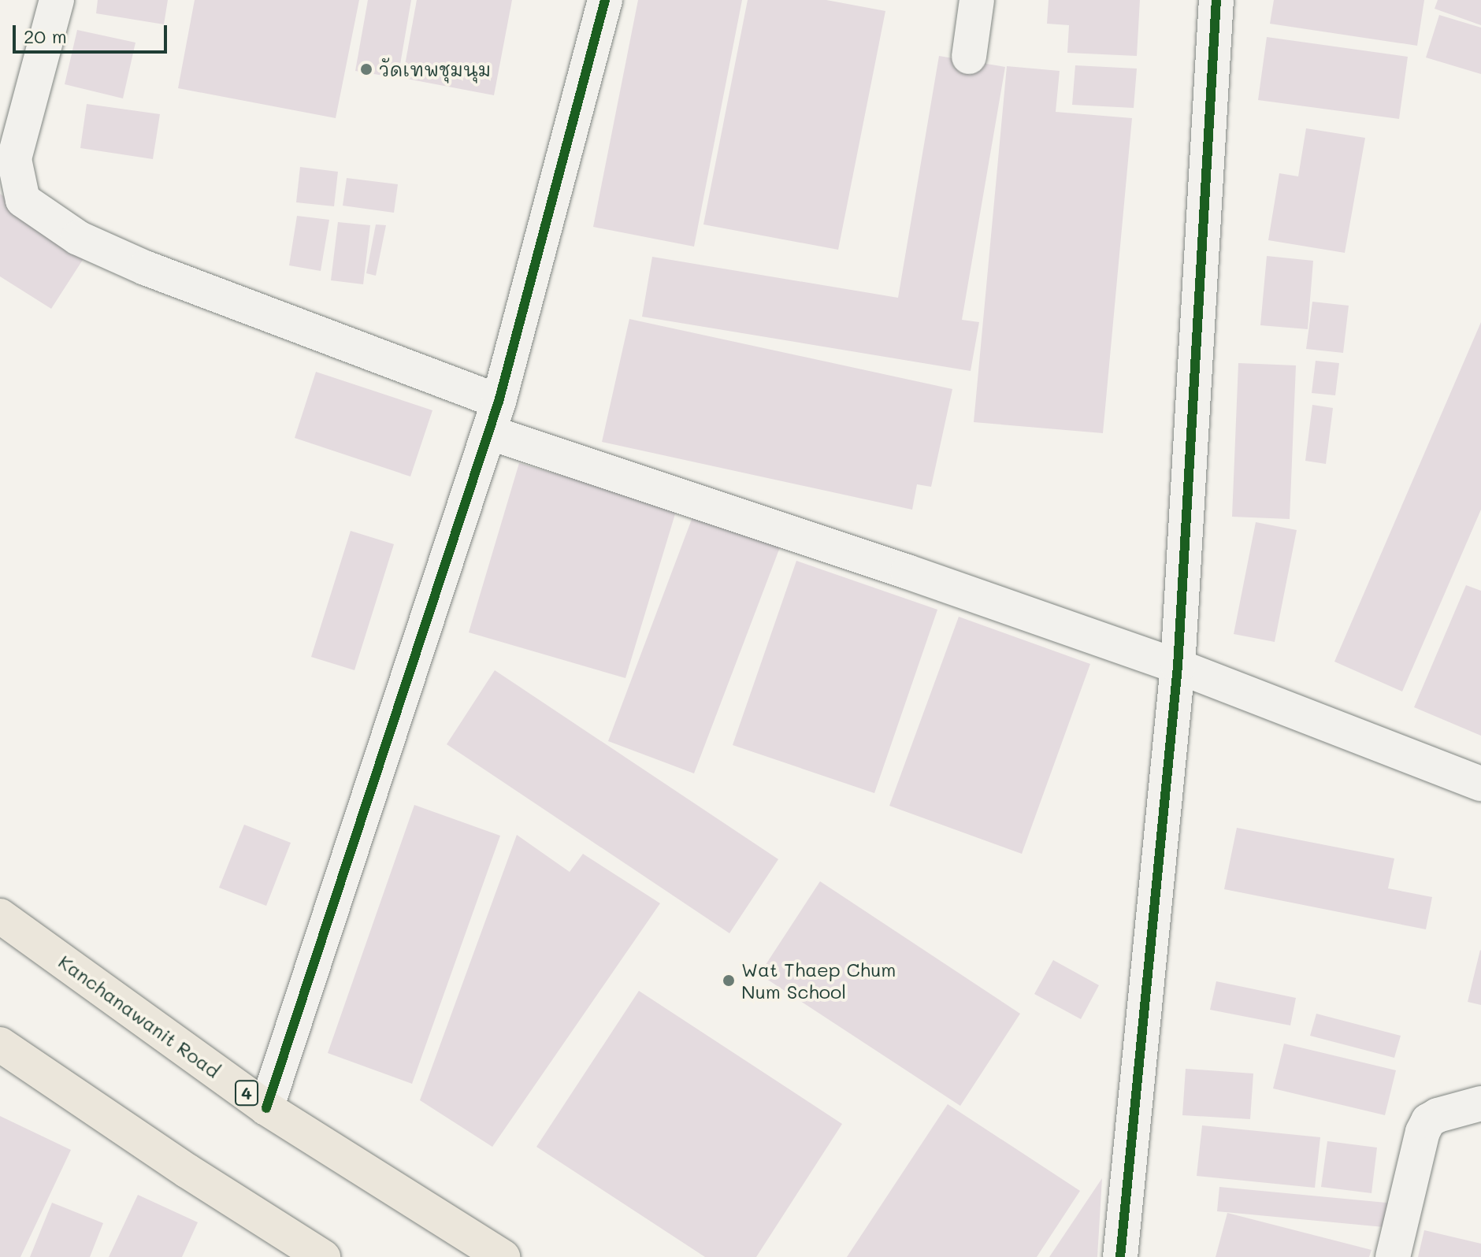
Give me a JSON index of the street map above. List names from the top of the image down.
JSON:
{
  "streets": {
    "highway": ["Kanchanawanit Road", "4"]
  },
  "places": ["วัดเทพชุมนุม", "Wat Thaep Chum Num School"],
  "scale_bar": "20 m"
}
